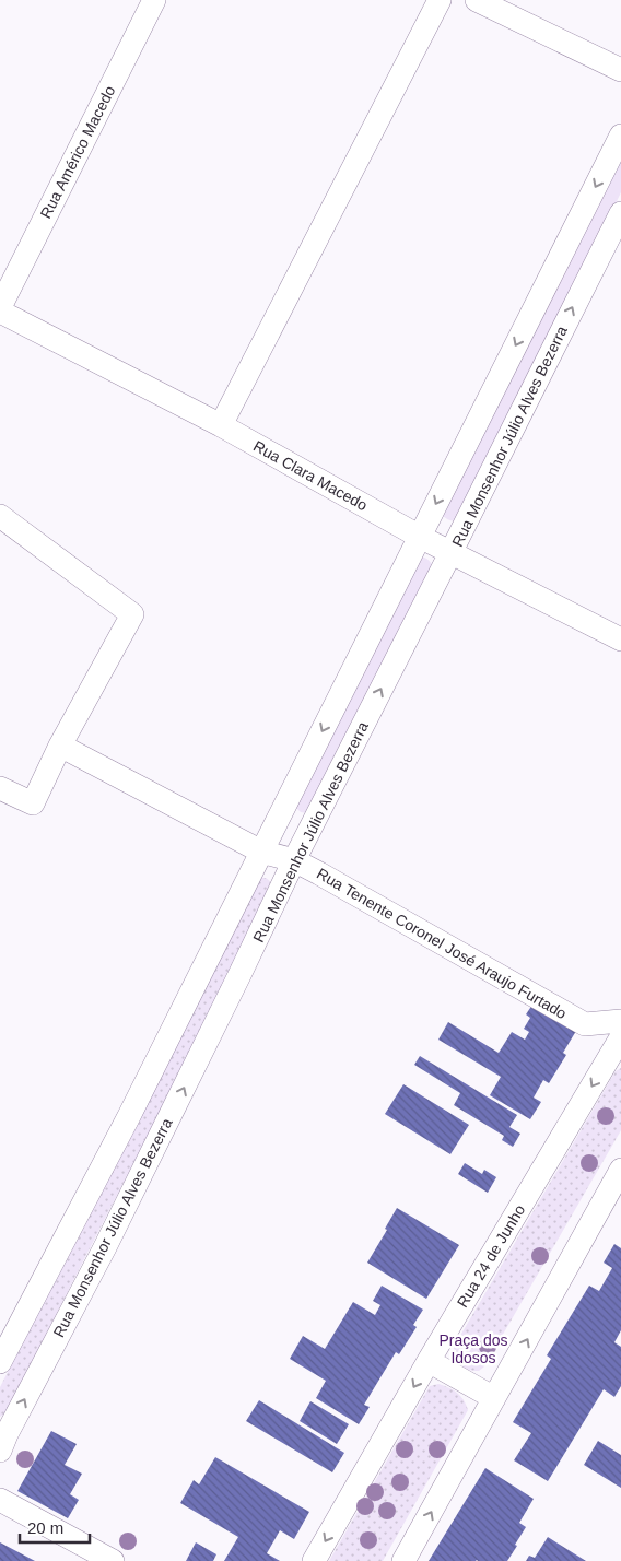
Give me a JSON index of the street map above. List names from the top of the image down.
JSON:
{
  "streets": {
    "street": [
      "Rua Américo Macedo",
      "Rua Monsenhor Júlio Alves Bezerra",
      "Rua Clara Macedo",
      "Rua Tenente Coronel José Araujo Furtado",
      "Rua 24 de Junho"
    ]
  },
  "crossings": [
    ["Rua Américo Macedo", "Rua Clara Macedo"],
    ["Rua Monsenhor Júlio Alves Bezerra", "Rua Clara Macedo"],
    ["Rua Monsenhor Júlio Alves Bezerra", "Rua Tenente Coronel José Araujo Furtado"]
  ],
  "parks": ["Praça dos Idosos"],
  "scale_bar": "20 m"
}
